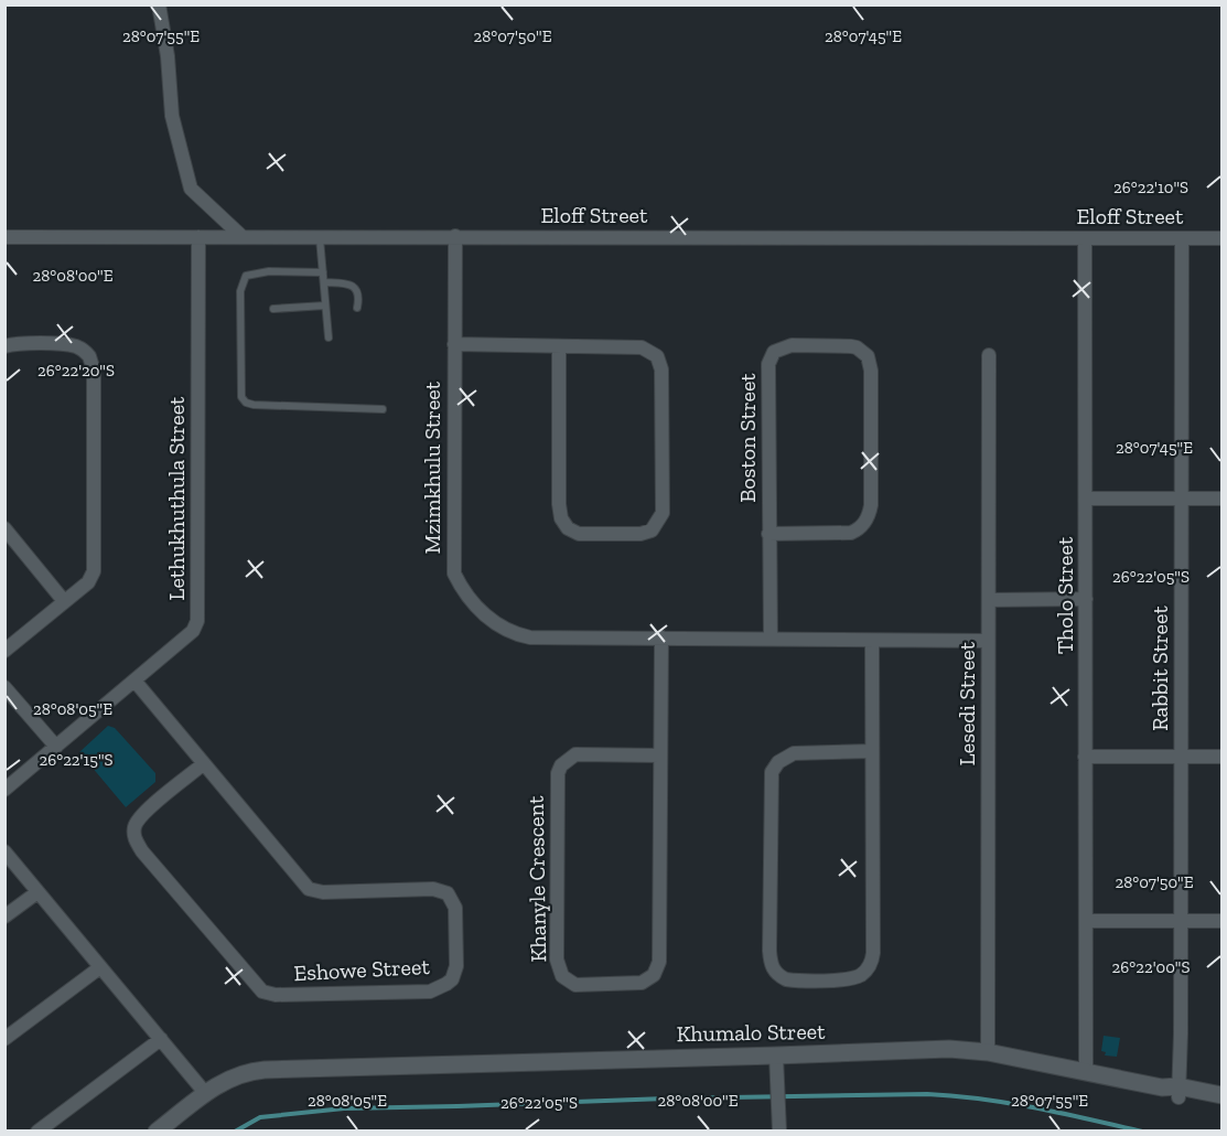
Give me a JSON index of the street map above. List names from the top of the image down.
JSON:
{
  "streets": {
    "street": [
      "Eloff Street",
      "Boston Street",
      "Mzimkhulu Street",
      "Lethukhuthula Street",
      "Tholo Street",
      "Rabbit Street",
      "Lesedi Street",
      "Khanyle Crescent",
      "Eshowe Street",
      "Khumalo Street"
    ]
  },
  "crossings": [
    ["Eloff Street", "Mzimkhulu Street"],
    ["Eloff Street", "Lethukhuthula Street"],
    ["Eloff Street", "Tholo Street"],
    ["Eloff Street", "Rabbit Street"],
    ["Boston Street", "Mzimkhulu Street"],
    ["Mzimkhulu Street", "Lesedi Street"],
    ["Mzimkhulu Street", "Khanyle Crescent"],
    ["Lethukhuthula Street", "Eshowe Street"],
    ["Tholo Street", "Khumalo Street"],
    ["Rabbit Street", "Khumalo Street"],
    ["Lesedi Street", "Khumalo Street"]
  ],
  "coordinates": [
    "28°07'50\"E",
    "28°07'45\"E",
    "28°07'55\"E",
    "26°22'10\"S",
    "28°08'00\"E",
    "26°22'20\"S",
    "26°22'05\"S",
    "28°08'05\"E",
    "26°22'15\"S",
    "26°22'00\"S"
  ]
}
